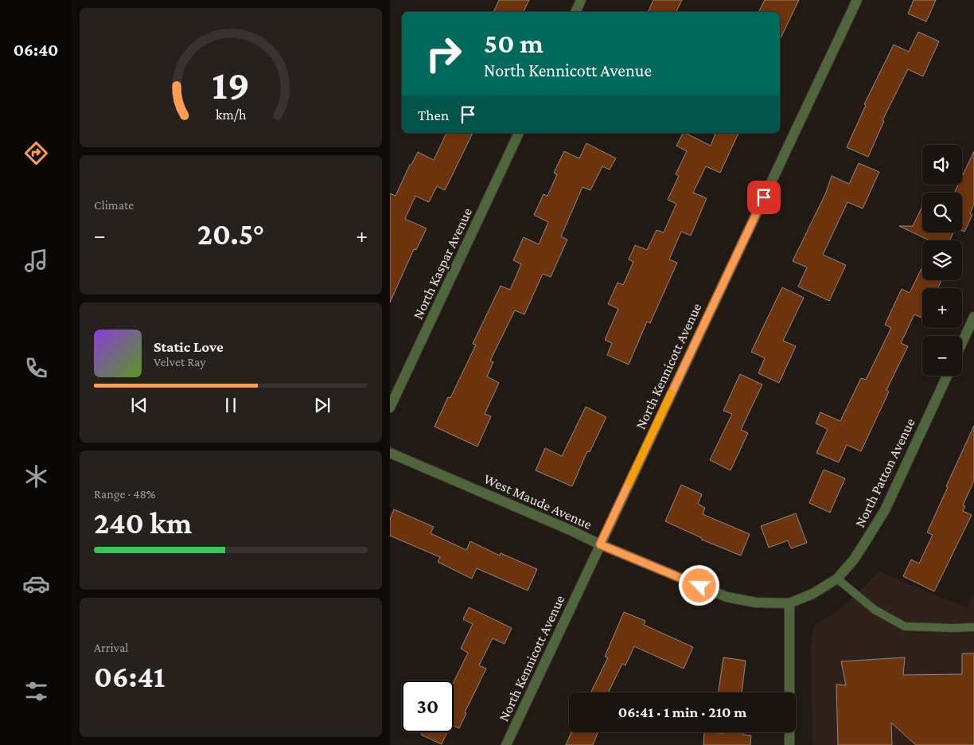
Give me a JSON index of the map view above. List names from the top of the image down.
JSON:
{
  "streets": {
    "street": [
      "North Kaspar Avenue",
      "North Kennicott Avenue",
      "North Patton Avenue",
      "West Maude Avenue"
    ]
  },
  "crossings": [
    ["North Kennicott Avenue", "West Maude Avenue"],
    ["North Patton Avenue", "West Maude Avenue"]
  ],
  "page": {
    "tabs": "06:40",
    "turn": ["50 m", "North Kennicott Avenue"],
    "then": "Then",
    "map_buttons": ["+", "−"],
    "tile": [
      "Climate",
      ["Range · 48%", "240 km"],
      ["Arrival", "06:41"]
    ],
    "heat": ["−", "20.5°", "+"],
    "song": ["Static Love", "Velvet Ray"],
    "limit": "30",
    "trip": "06:41 · 1 min · 210 m",
    "gauge": ["19", "km/h"]
  }
}
